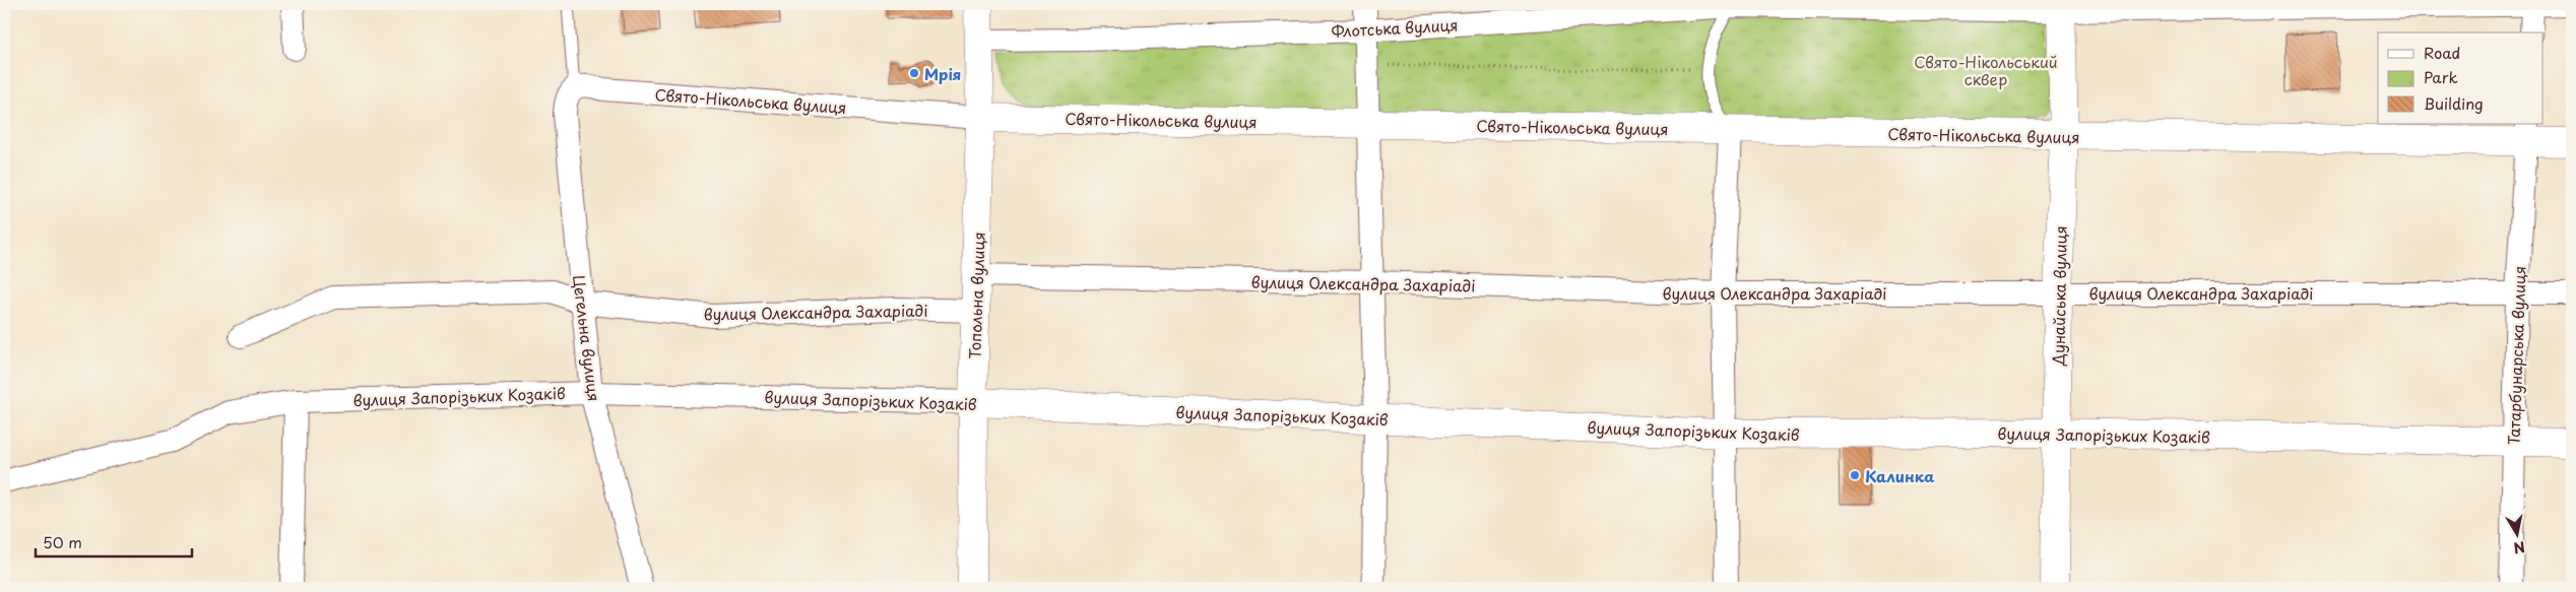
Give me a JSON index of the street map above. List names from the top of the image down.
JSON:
{
  "streets": {
    "main road": [
      "Свято-Нікольська вулиця",
      "Топольна вулиця",
      "Дунайська вулиця",
      "вулиця Запорізьких Козаків"
    ],
    "street": [
      "Флотська вулиця",
      "вулиця Олександра Захаріаді",
      "Цегельна вулиця",
      "Татарбунарська вулиця"
    ]
  },
  "crossings": [
    ["Флотська вулиця", "Топольна вулиця"],
    ["Флотська вулиця", "Дунайська вулиця"],
    ["Свято-Нікольська вулиця", "Топольна вулиця"],
    ["Свято-Нікольська вулиця", "Дунайська вулиця"],
    ["Свято-Нікольська вулиця", "Цегельна вулиця"],
    ["Свято-Нікольська вулиця", "Татарбунарська вулиця"],
    ["вулиця Олександра Захаріаді", "Топольна вулиця"],
    ["вулиця Олександра Захаріаді", "Дунайська вулиця"],
    ["вулиця Олександра Захаріаді", "Цегельна вулиця"],
    ["вулиця Олександра Захаріаді", "Татарбунарська вулиця"],
    ["Топольна вулиця", "вулиця Запорізьких Козаків"],
    ["Дунайська вулиця", "вулиця Запорізьких Козаків"],
    ["Цегельна вулиця", "вулиця Запорізьких Козаків"],
    ["Татарбунарська вулиця", "вулиця Запорізьких Козаків"]
  ],
  "parks": ["Свято-Нікольський сквер"],
  "places": ["Мрія", "Калинка"],
  "legend": ["Road", "Park", "Building"],
  "scale_bar": "50 m",
  "north": "bottom"
}
